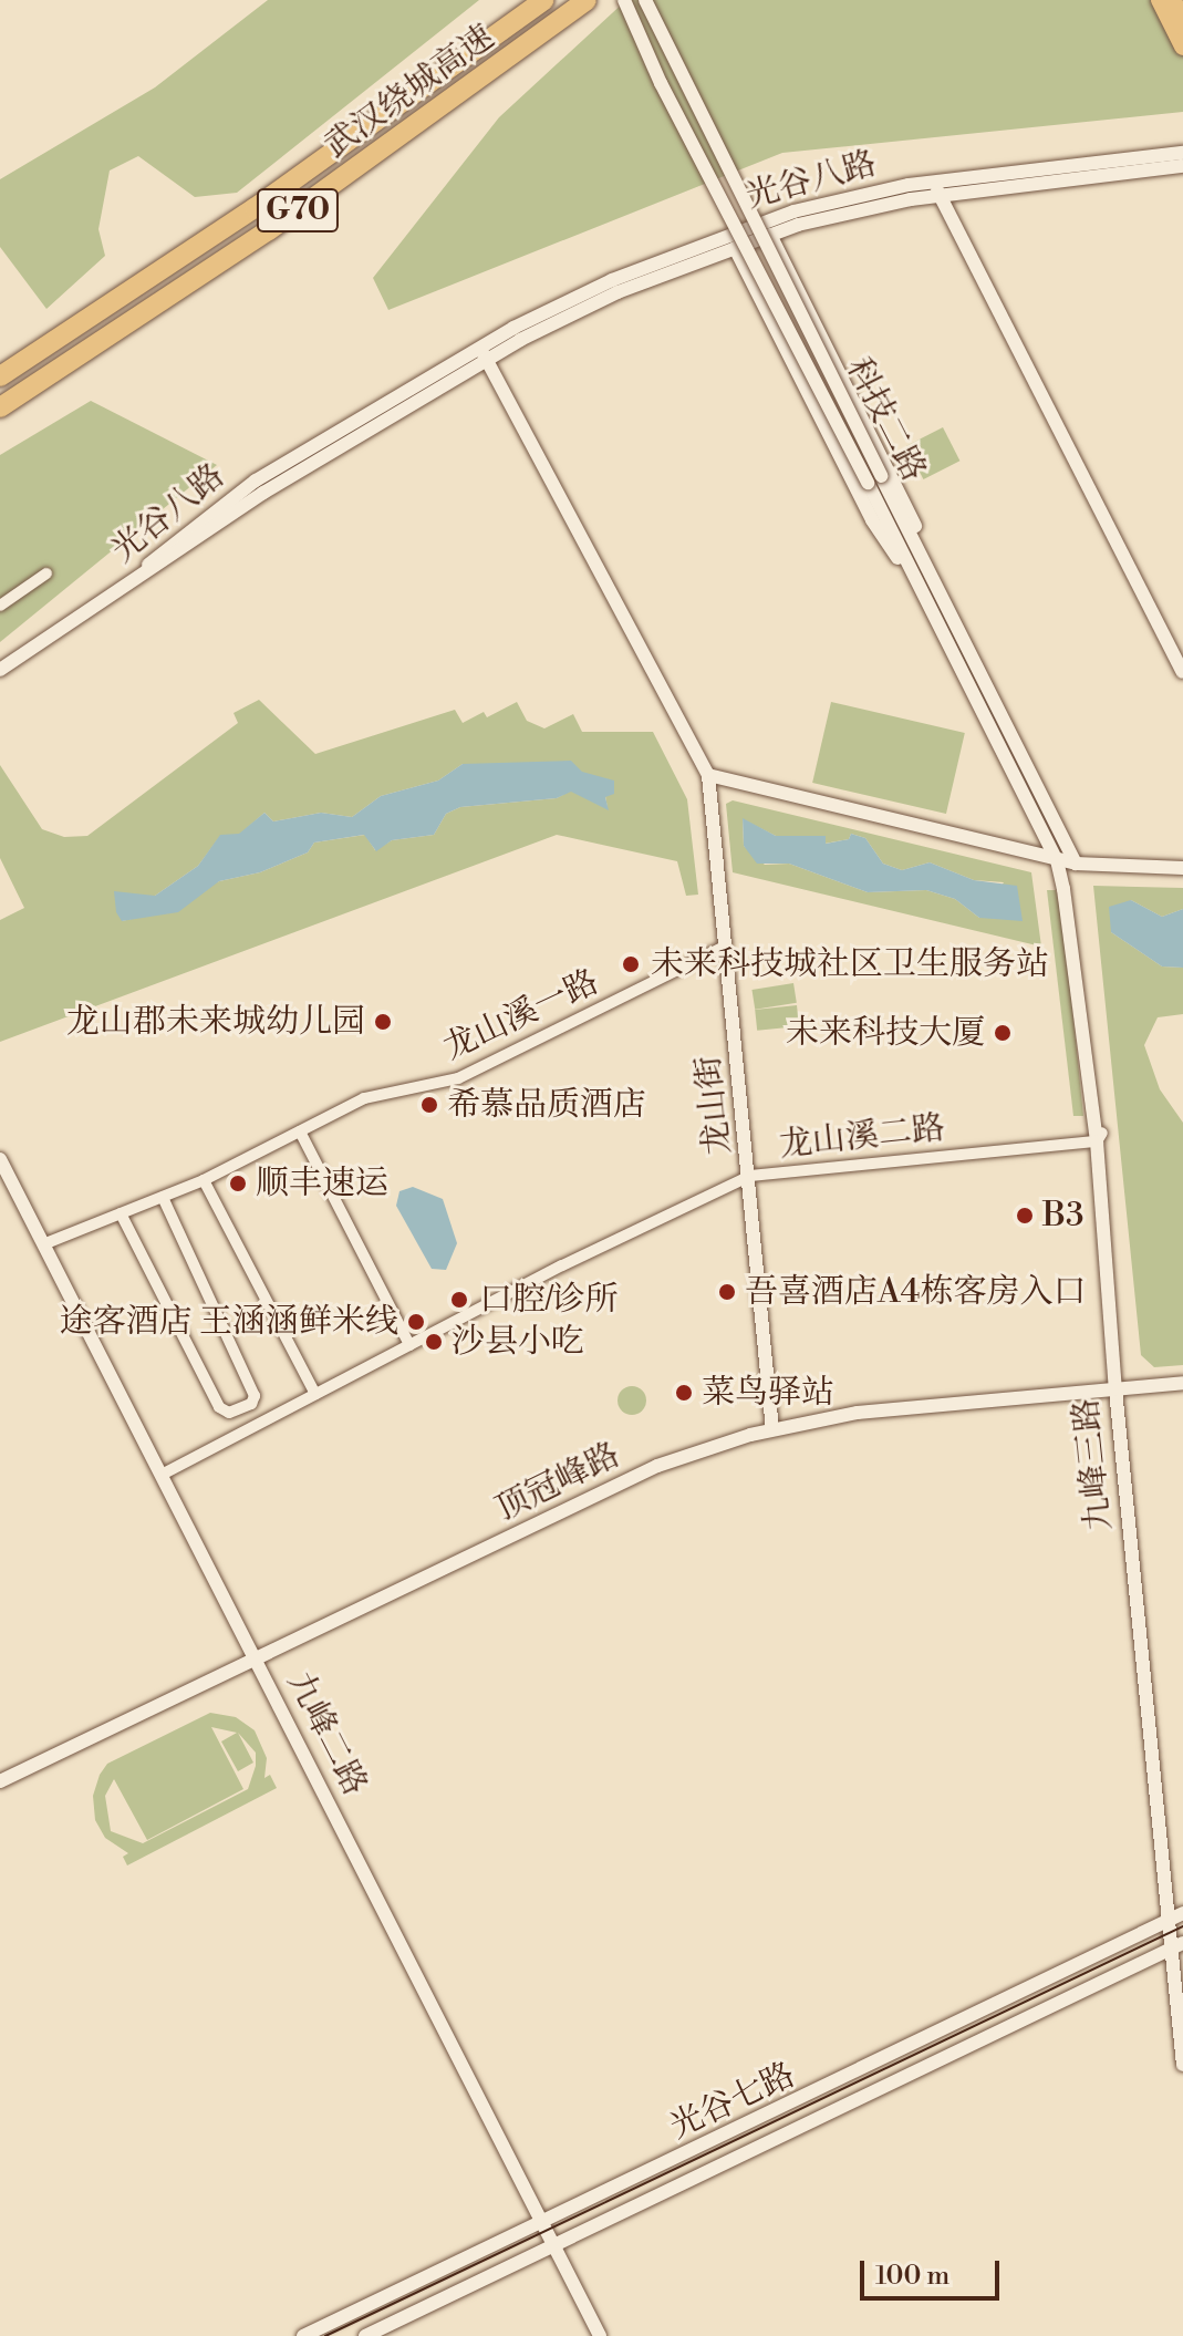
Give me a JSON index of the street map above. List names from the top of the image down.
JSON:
{
  "streets": {
    "highway": ["武汉绕城高速", "G70"],
    "street": [
      "光谷八路",
      "科技二路",
      "龙山溪一路",
      "龙山街",
      "龙山溪二路",
      "九峰三路",
      "顶冠峰路",
      "九峰二路",
      "光谷七路"
    ]
  },
  "crossings": [
    ["科技二路", "九峰三路"],
    ["龙山溪一路", "龙山街"],
    ["龙山溪一路", "九峰二路"],
    ["龙山街", "龙山溪二路"],
    ["龙山街", "顶冠峰路"],
    ["龙山溪二路", "九峰三路"],
    ["龙山溪二路", "九峰二路"],
    ["九峰三路", "顶冠峰路"],
    ["九峰三路", "光谷七路"],
    ["顶冠峰路", "九峰二路"],
    ["九峰二路", "光谷七路"]
  ],
  "places": [
    "未来科技城社区卫生服务站",
    "龙山郡未来城幼儿园",
    "未来科技大厦",
    "希慕品质酒店",
    "顺丰速运",
    "B3",
    "吾喜酒店A4栋客房入口",
    "口腔/诊所",
    "途客酒店 王涵涵鲜米线",
    "沙县小吃",
    "菜鸟驿站"
  ],
  "scale_bar": "100 m"
}
